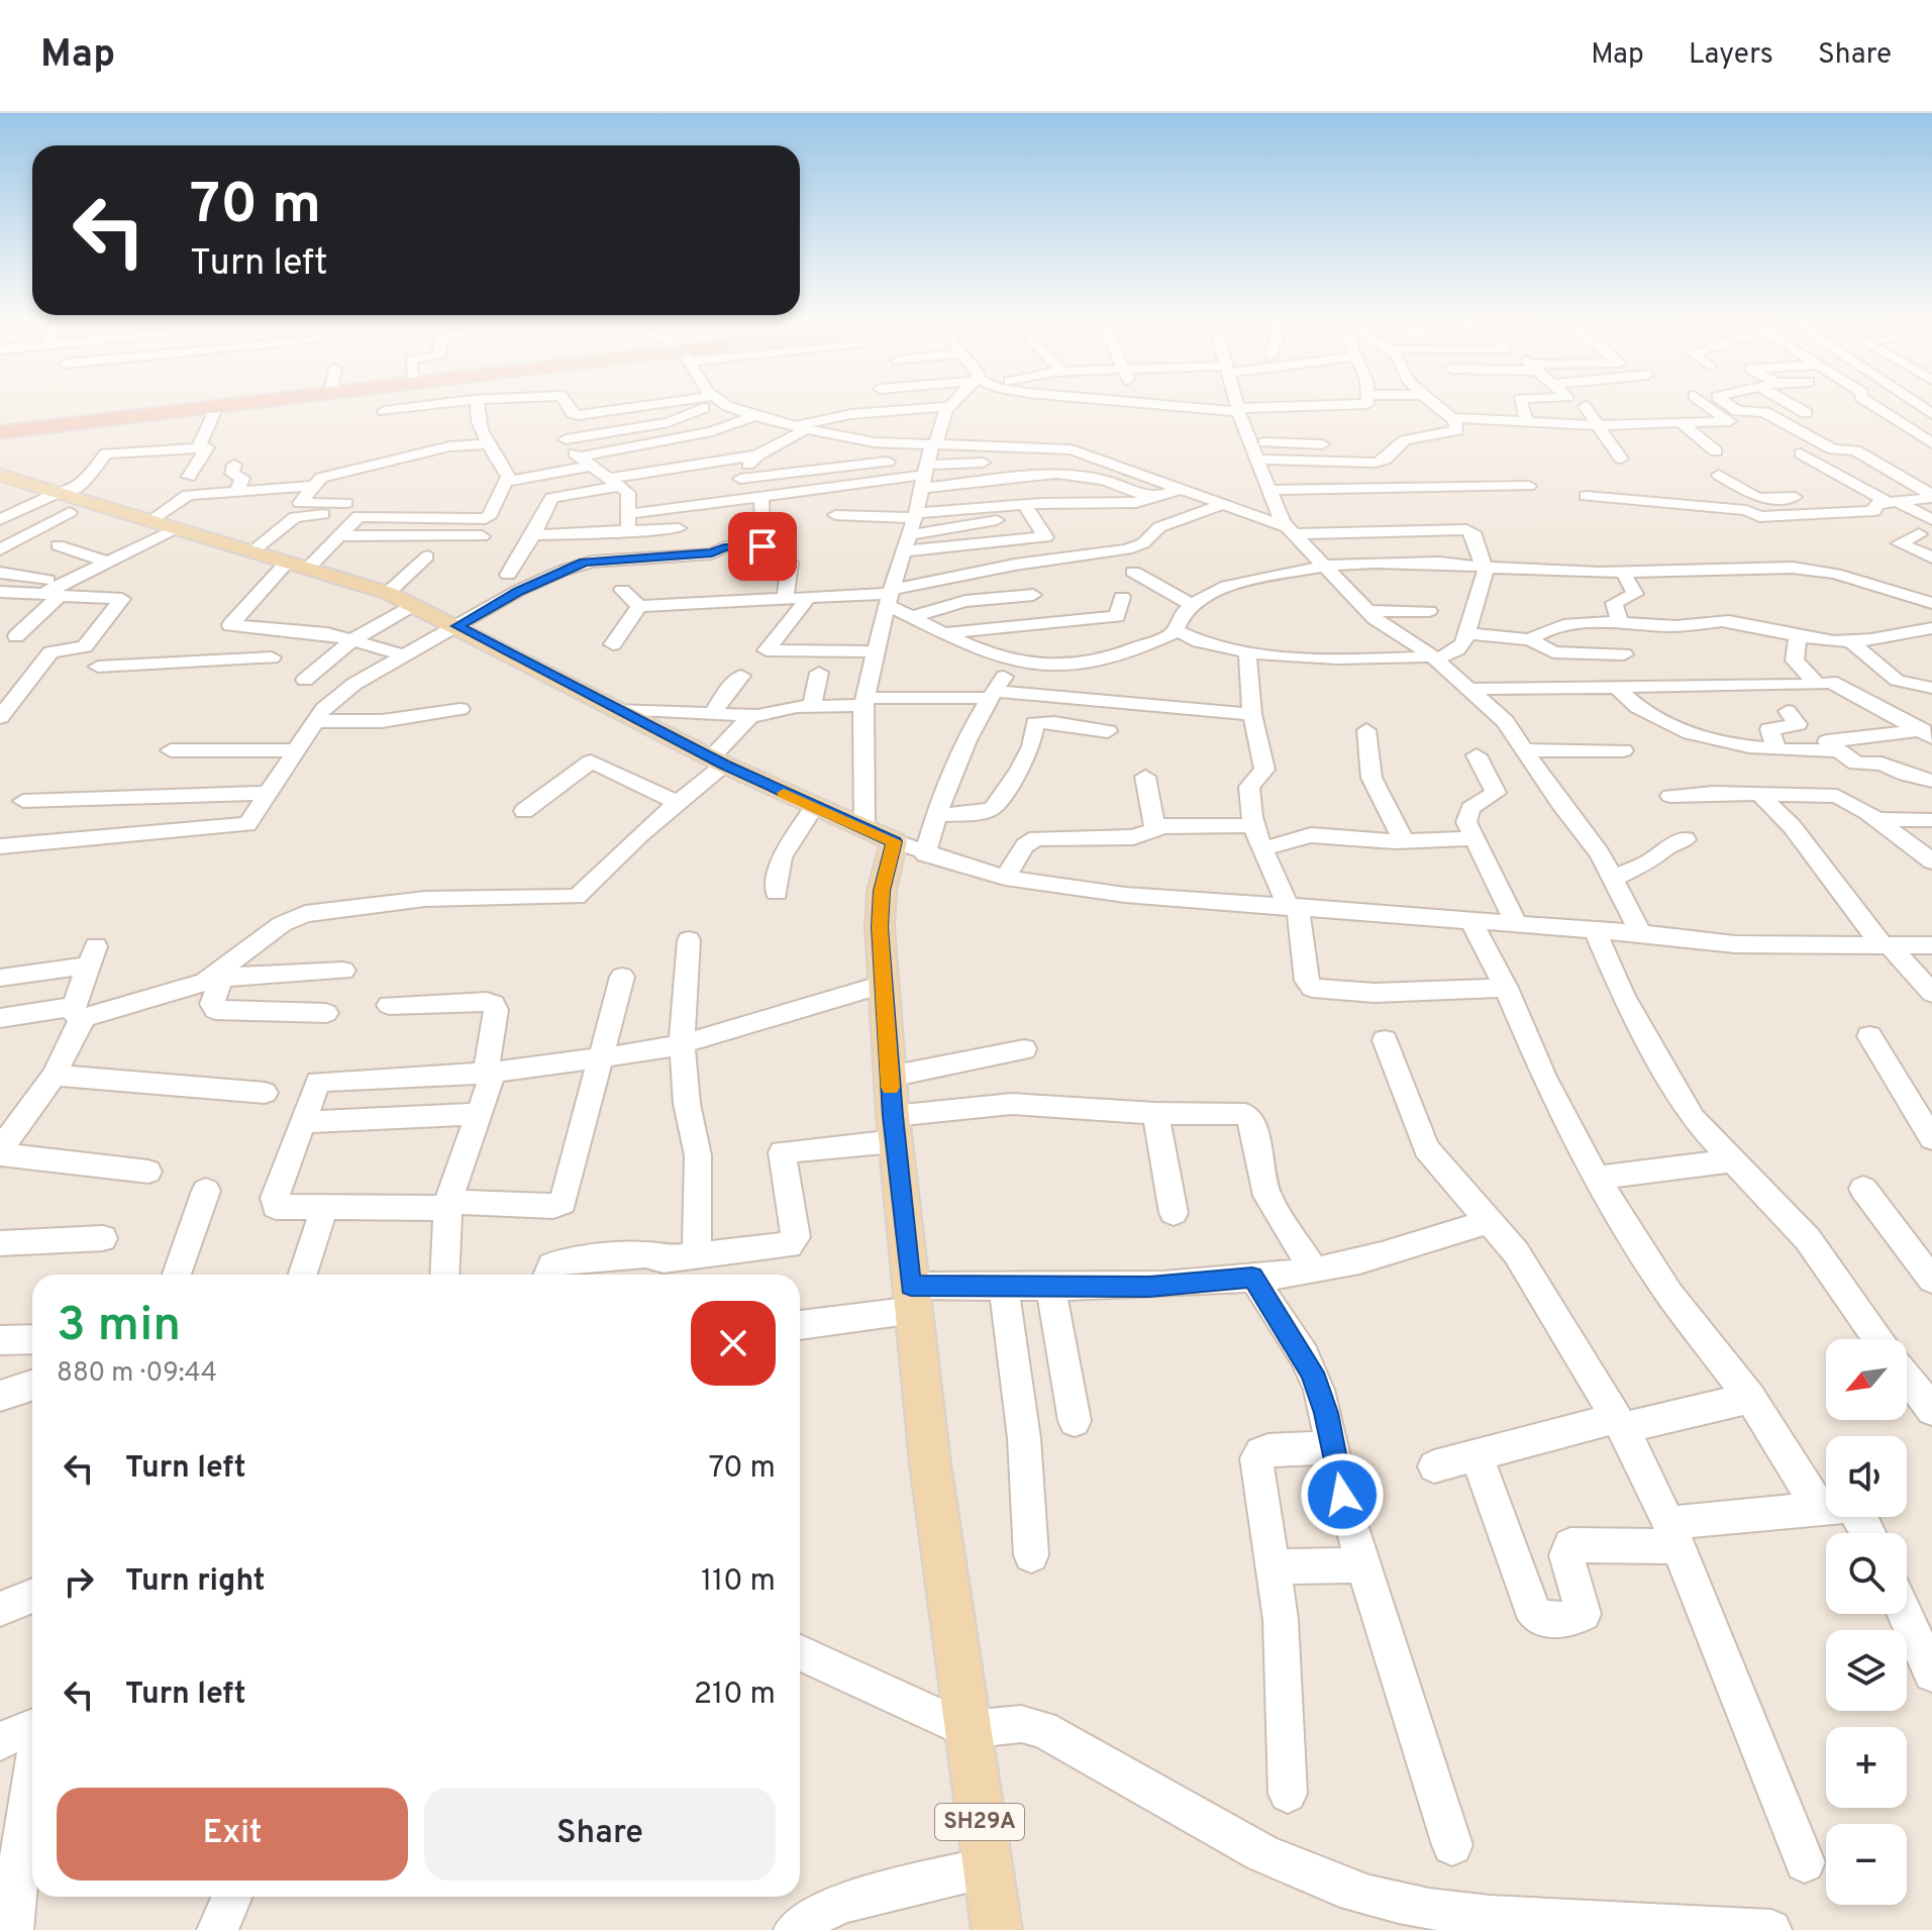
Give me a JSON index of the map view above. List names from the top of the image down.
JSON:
{
  "streets": {
    "main road": ["SH29A"]
  },
  "north": "bottom left",
  "page": {
    "header": "Map",
    "nav": ["Map", "Layers", "Share"],
    "turn": ["70 m", "Turn left"],
    "heading": ["3 min", "880 m · 09:44"],
    "map_buttons": ["+", "−"],
    "list": [
      {
        "name": "Turn left",
        "value": "70 m"
      },
      {
        "name": "Turn right",
        "value": "110 m"
      },
      {
        "name": "Turn left",
        "value": "210 m"
      }
    ],
    "buttons": ["Exit", "Share"]
  }
}
